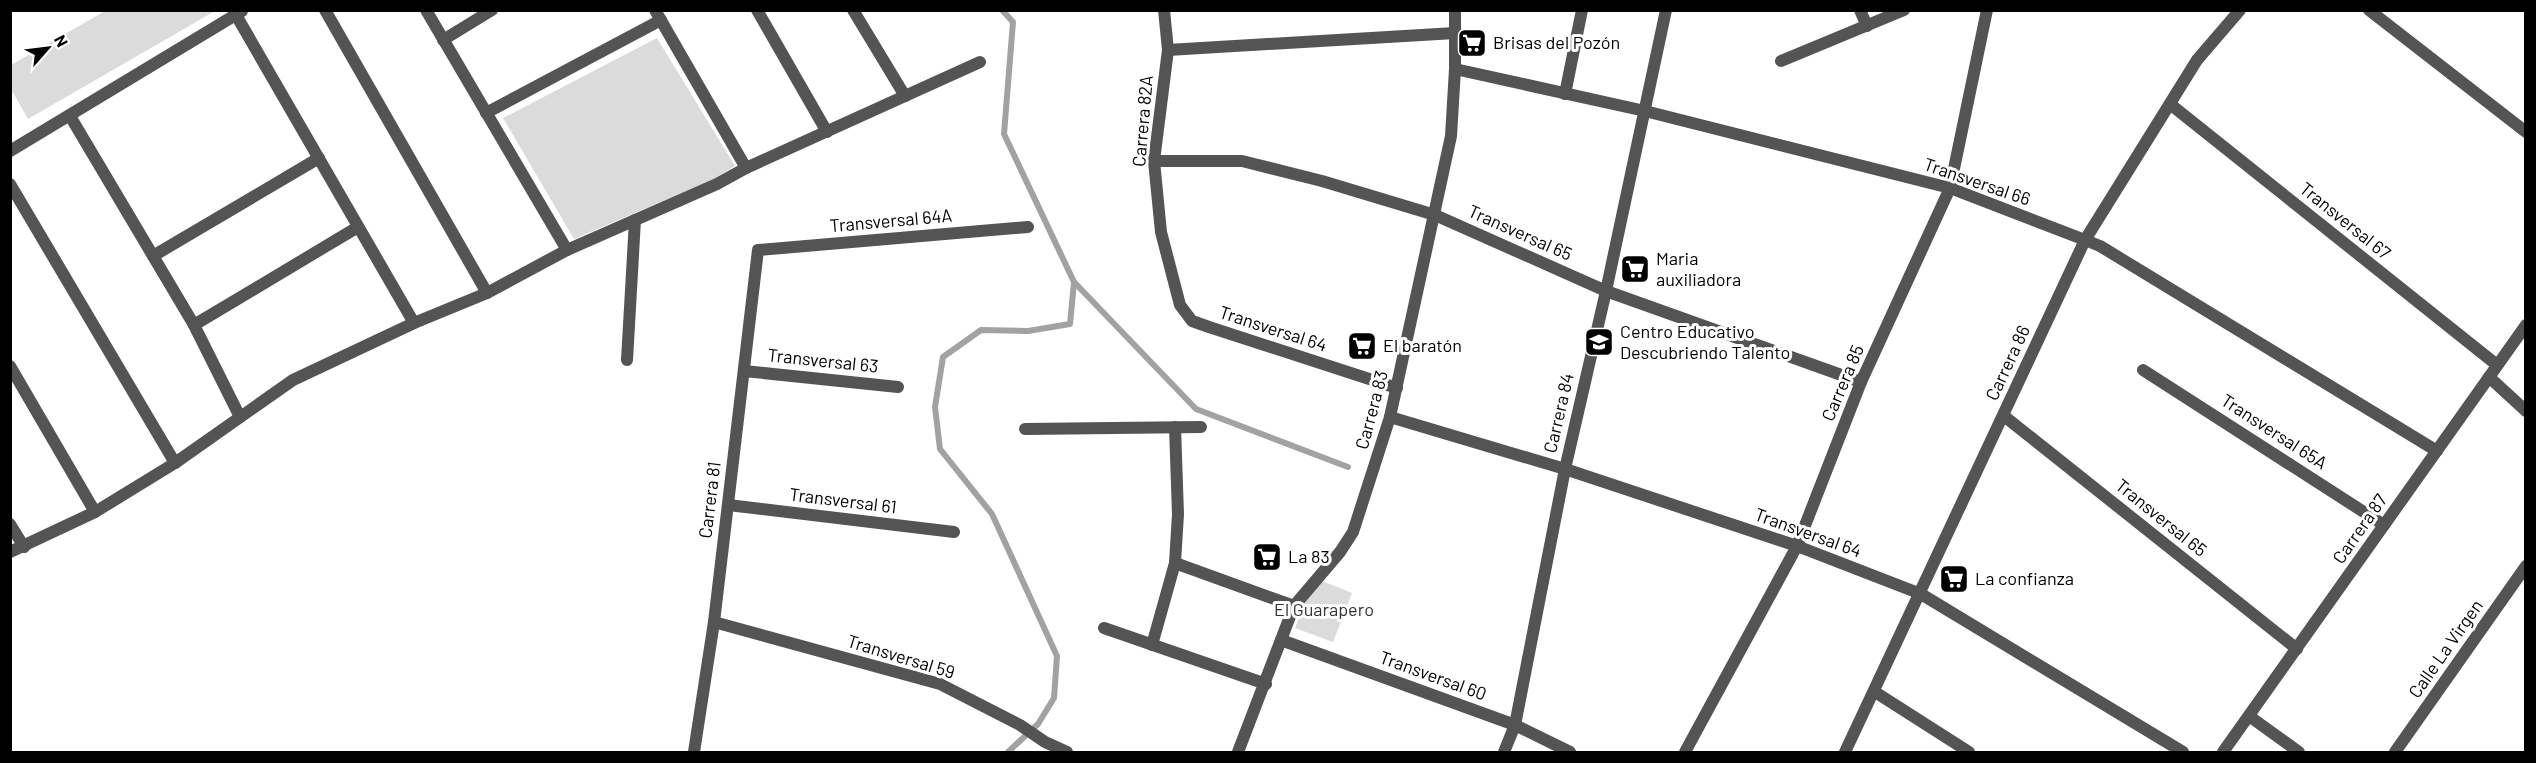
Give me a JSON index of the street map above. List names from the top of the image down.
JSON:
{
  "streets": {
    "street": [
      "Carrera 82A",
      "Transversal 66",
      "Transversal 64A",
      "Transversal 67",
      "Transversal 65",
      "Transversal 64",
      "Transversal 63",
      "Carrera 86",
      "Carrera 85",
      "Carrera 83",
      "Carrera 84",
      "Transversal 65A",
      "Carrera 81",
      "Transversal 61",
      "Carrera 87",
      "Calle La Virgen",
      "Transversal 59",
      "Transversal 60"
    ]
  },
  "crossings": [
    ["Carrera 82A", "Transversal 65"],
    ["Carrera 82A", "Transversal 64"],
    ["Transversal 66", "Carrera 86"],
    ["Transversal 66", "Carrera 85"],
    ["Transversal 66", "Carrera 83"],
    ["Transversal 66", "Carrera 84"],
    ["Transversal 66", "Carrera 87"],
    ["Transversal 64A", "Carrera 81"],
    ["Transversal 67", "Carrera 86"],
    ["Transversal 67", "Carrera 87"],
    ["Transversal 65", "Carrera 86"],
    ["Transversal 65", "Carrera 85"],
    ["Transversal 65", "Carrera 83"],
    ["Transversal 65", "Carrera 84"],
    ["Transversal 65", "Carrera 87"],
    ["Transversal 64", "Carrera 86"],
    ["Transversal 64", "Carrera 85"],
    ["Transversal 64", "Carrera 83"],
    ["Transversal 64", "Carrera 84"],
    ["Transversal 63", "Carrera 81"],
    ["Carrera 83", "Transversal 60"],
    ["Carrera 84", "Transversal 60"],
    ["Transversal 65A", "Carrera 87"],
    ["Carrera 81", "Transversal 61"],
    ["Carrera 81", "Transversal 59"]
  ],
  "parks": ["El Guarapero"],
  "places": {
    "supermarket": [
      "Brisas del Pozón",
      "Maria auxiliadora",
      "El baratón",
      "La 83",
      "La confianza"
    ],
    "school or university": ["Centro Educativo Descubriendo Talento"]
  },
  "north": "top right"
}
